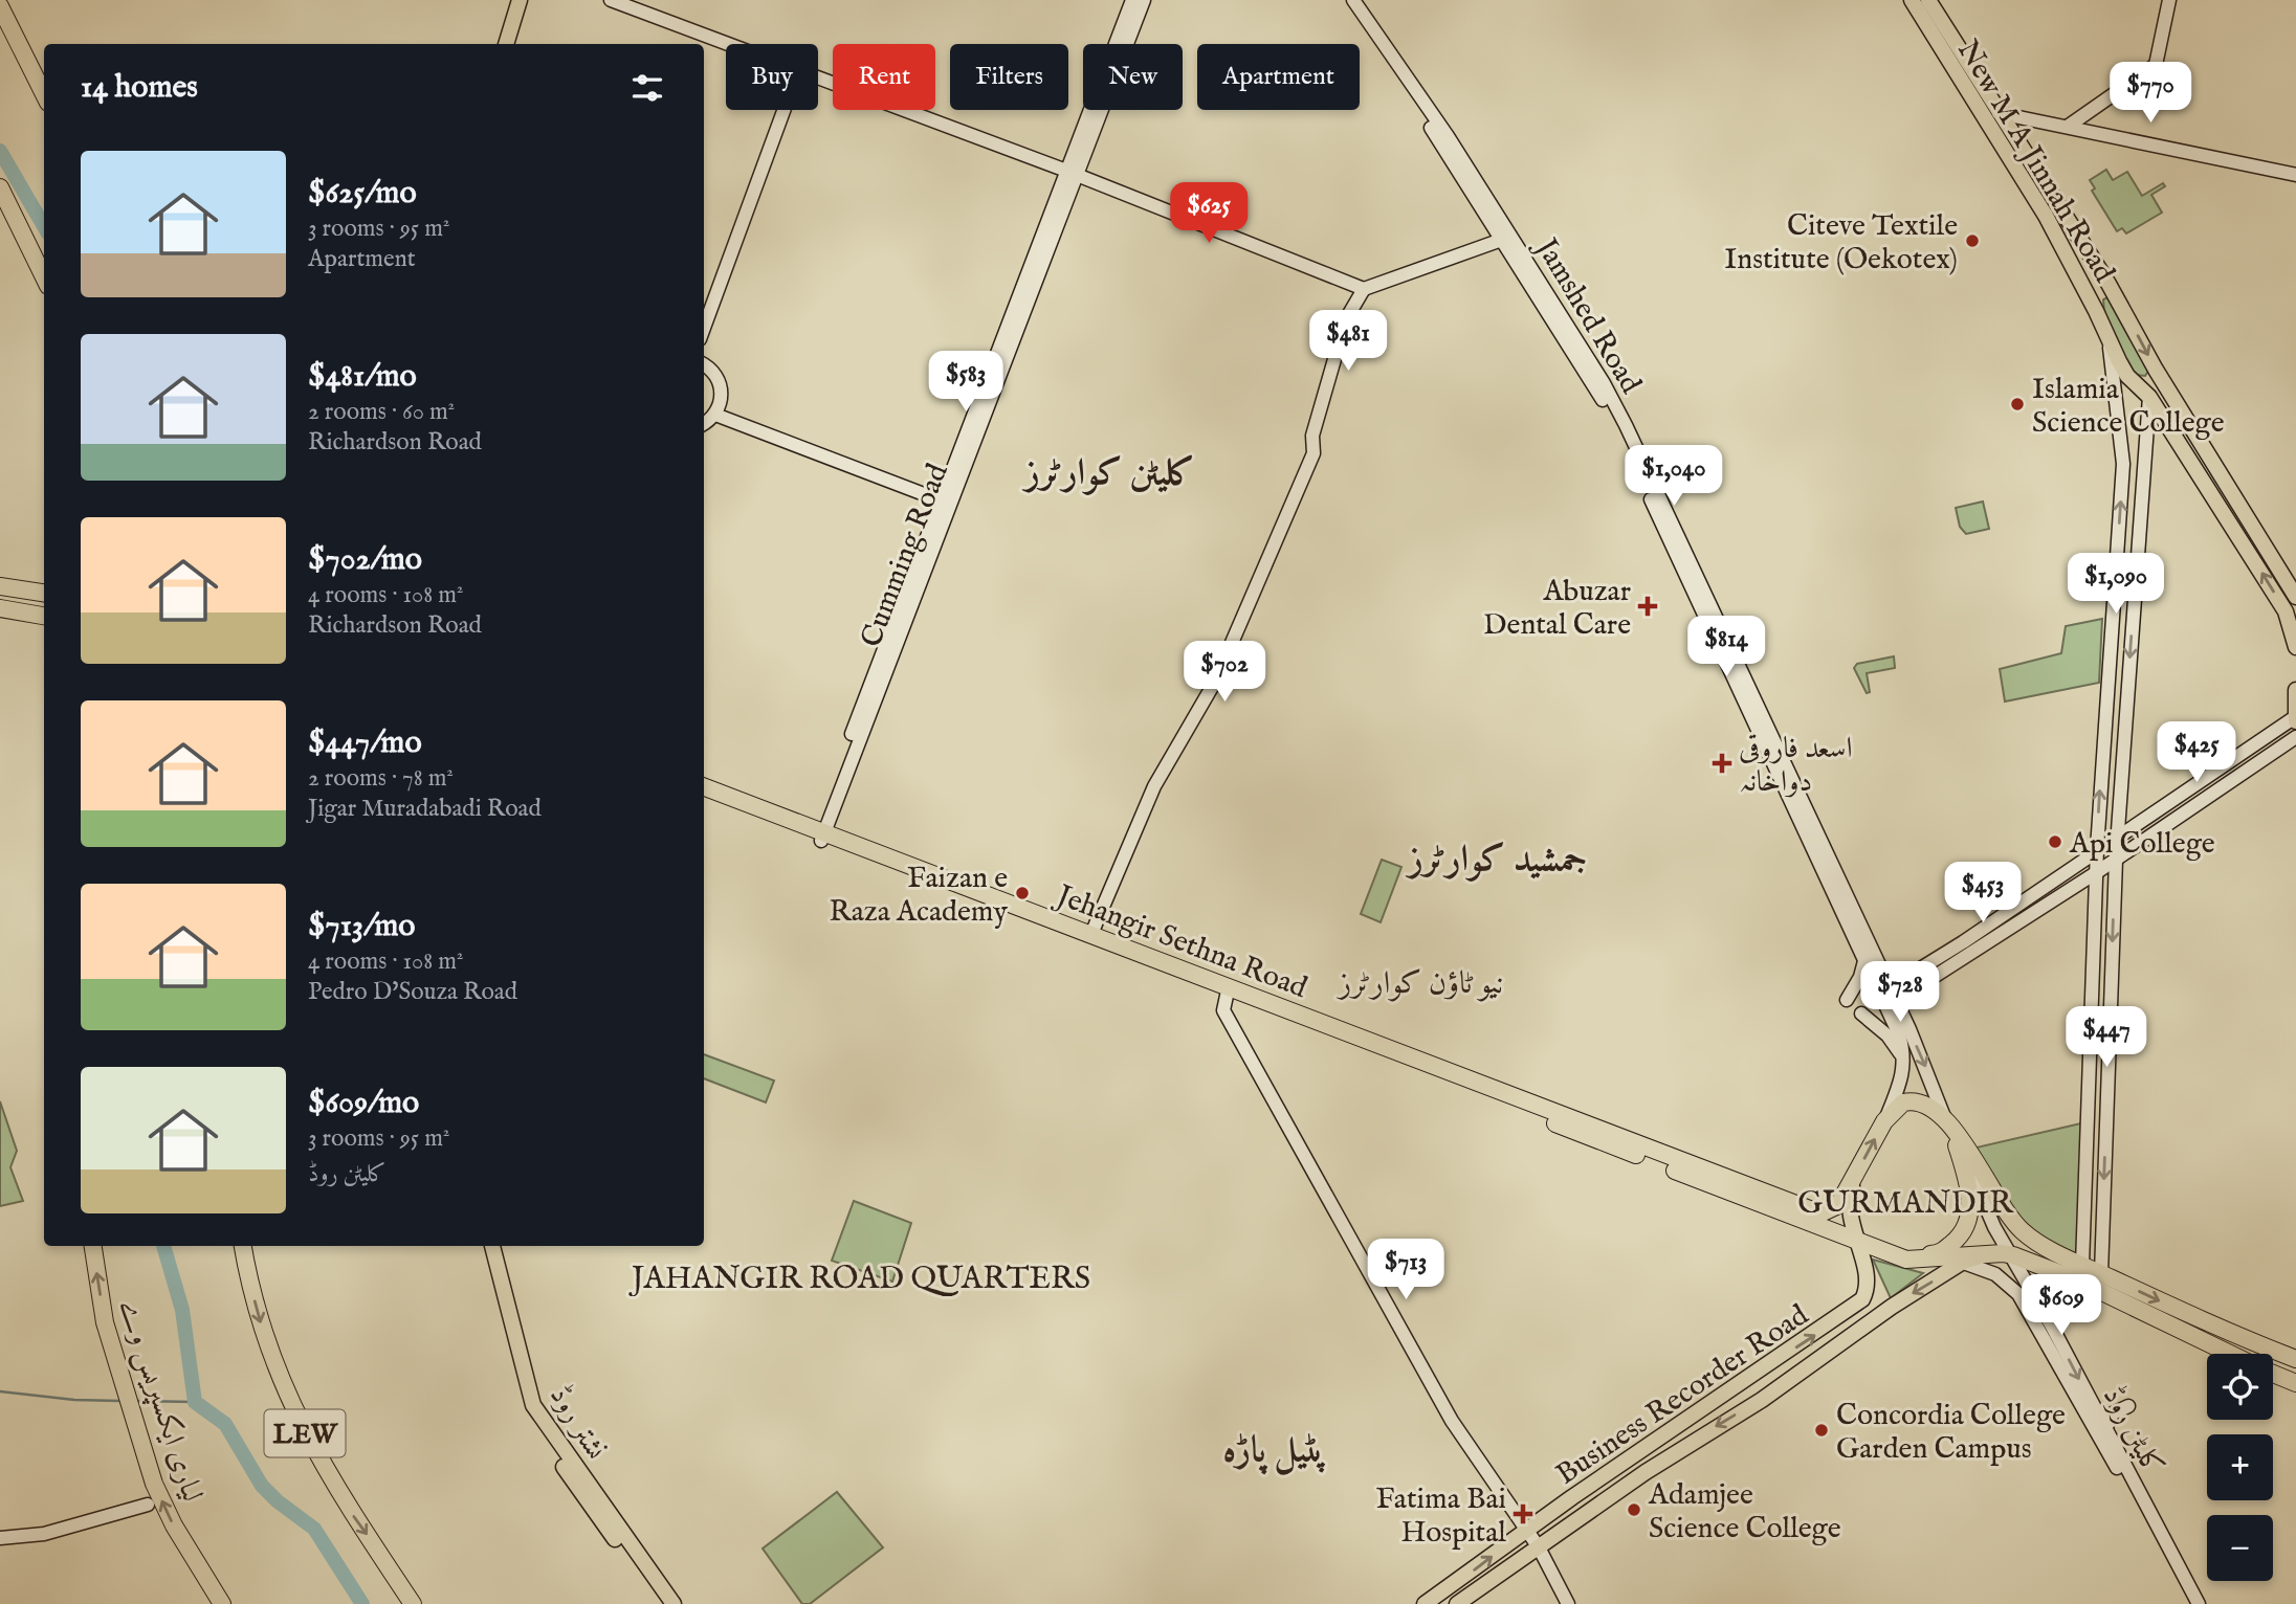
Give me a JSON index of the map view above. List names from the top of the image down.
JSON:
{
  "streets": {
    "highway": ["Jehangir Sethna Road", "لیاری ایکسپریس وے", "LEW"],
    "main road": ["New M A Jinnah Road", "Business Recorder Road", "نشتر روڈ"],
    "street": ["Jamshed Road", "Cumming Road", "کلیٹن روڈ"]
  },
  "crossings": [
    ["Jamshed Road", "Business Recorder Road"],
    ["Jamshed Road", "کلیٹن روڈ"],
    ["Cumming Road", "Jehangir Sethna Road"],
    ["Business Recorder Road", "کلیٹن روڈ"]
  ],
  "one_way": ["لیاری ایکسپریس وے"],
  "districts": [
    "کلیٹن کوارٹرز",
    "جمشید کوارٹرز",
    "نیو ٹاؤن کوارٹرز",
    "GURMANDIR",
    "JAHANGIR ROAD QUARTERS",
    "پٹیل پاڑہ"
  ],
  "places": {
    "other": [
      "Citeve Textile Institute (Oekotex)",
      "Islamia Science College",
      "Api College",
      "Faizan e Raza Academy",
      "Concordia College Garden Campus",
      "Adamjee Science College"
    ],
    "health": ["Abuzar Dental Care", "اسعد فاروقی دواخانہ", "Fatima Bai Hospital"]
  },
  "page": {
    "chip": [
      "Buy",
      "Rent",
      "Filters",
      "New",
      "Apartment"
    ],
    "heading": "14 homes",
    "price": [
      "$770",
      "$625",
      "$481",
      "$583",
      "$1,040",
      "$1,090",
      "$814",
      "$702",
      "$425",
      "$453",
      "$728",
      "$447",
      "$713",
      "$609"
    ],
    "list": [
      {
        "name": "$625/mo",
        "note": "3 rooms · 95 m² · Apartment"
      },
      {
        "name": "$481/mo",
        "note": "2 rooms · 60 m² · Richardson Road"
      },
      {
        "name": "$702/mo",
        "note": "4 rooms · 108 m² · Richardson Road"
      },
      {
        "name": "$447/mo",
        "note": "2 rooms · 78 m² · Jigar Muradabadi Road"
      },
      {
        "name": "$713/mo",
        "note": "4 rooms · 108 m² · Pedro D'Souza Road"
      },
      {
        "name": "$609/mo",
        "note": "3 rooms · 95 m² · کلیٹن روڈ"
      }
    ],
    "map_buttons": ["+", "−"]
  }
}
